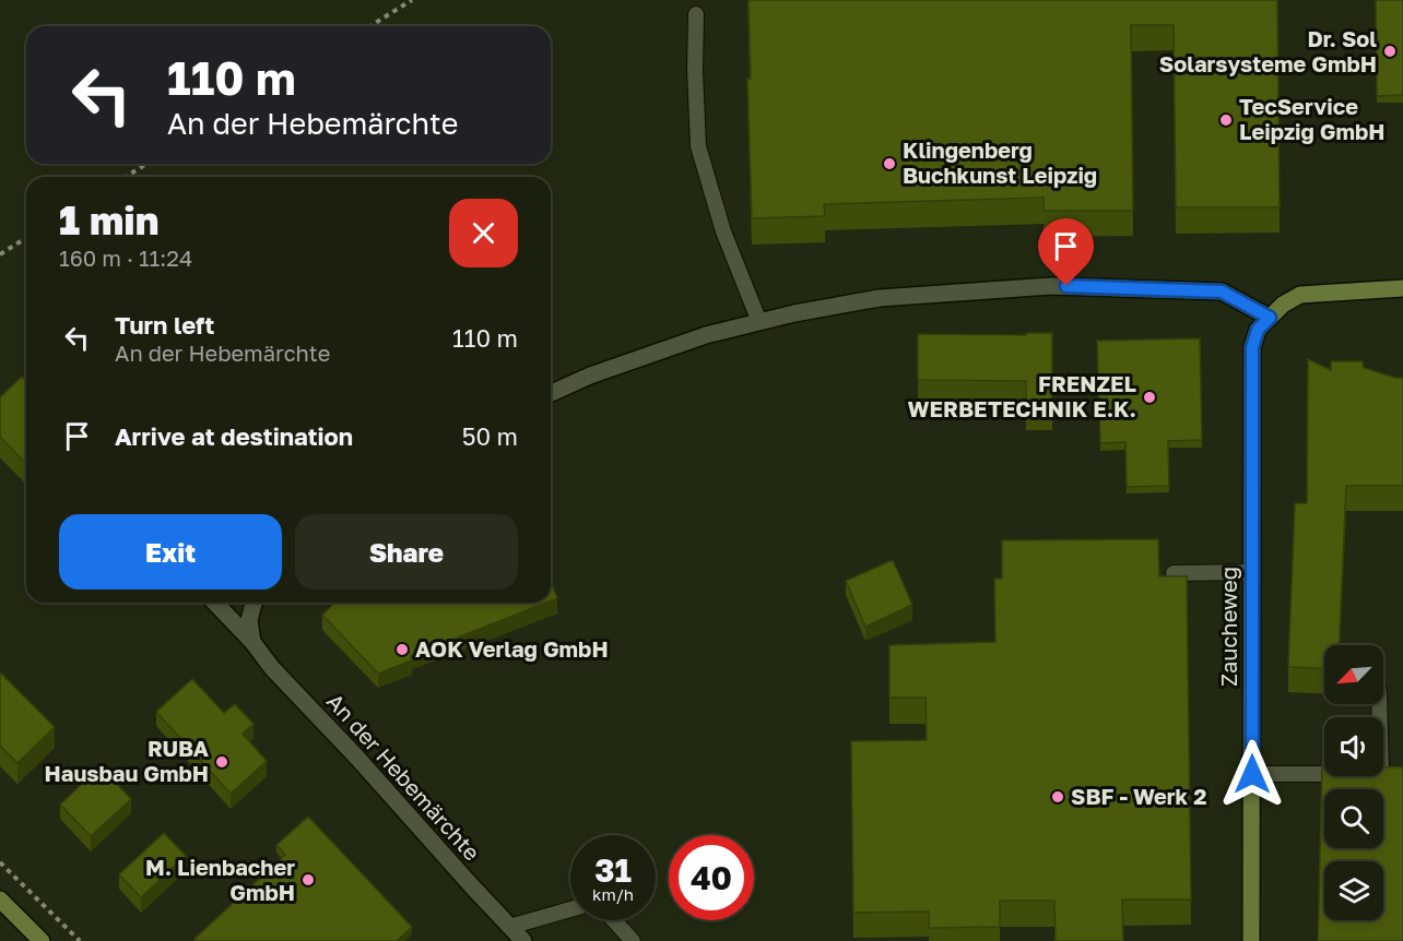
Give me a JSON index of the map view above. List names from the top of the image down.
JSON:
{
  "streets": {
    "street": ["Zaucheweg", "An der Hebemärchte"]
  },
  "places": [
    "Dr. Sol Solarsysteme GmbH",
    "TecService Leipzig GmbH",
    "Klingenberg Buchkunst Leipzig",
    "FRENZEL WERBETECHNIK E.K.",
    "AOK Verlag GmbH",
    "RUBA Hausbau GmbH",
    "SBF - Werk 2",
    "M. Lienbacher GmbH"
  ],
  "north": "bottom left",
  "page": {
    "turn": ["110 m", "An der Hebemärchte"],
    "heading": ["1 min", "160 m · 11:24"],
    "list": [
      {
        "name": "Turn left",
        "note": "An der Hebemärchte",
        "value": "110 m"
      },
      {
        "name": "Arrive at destination",
        "value": "50 m"
      }
    ],
    "buttons": ["Exit", "Share"],
    "speed": "31 km/h",
    "limit": "40"
  }
}
